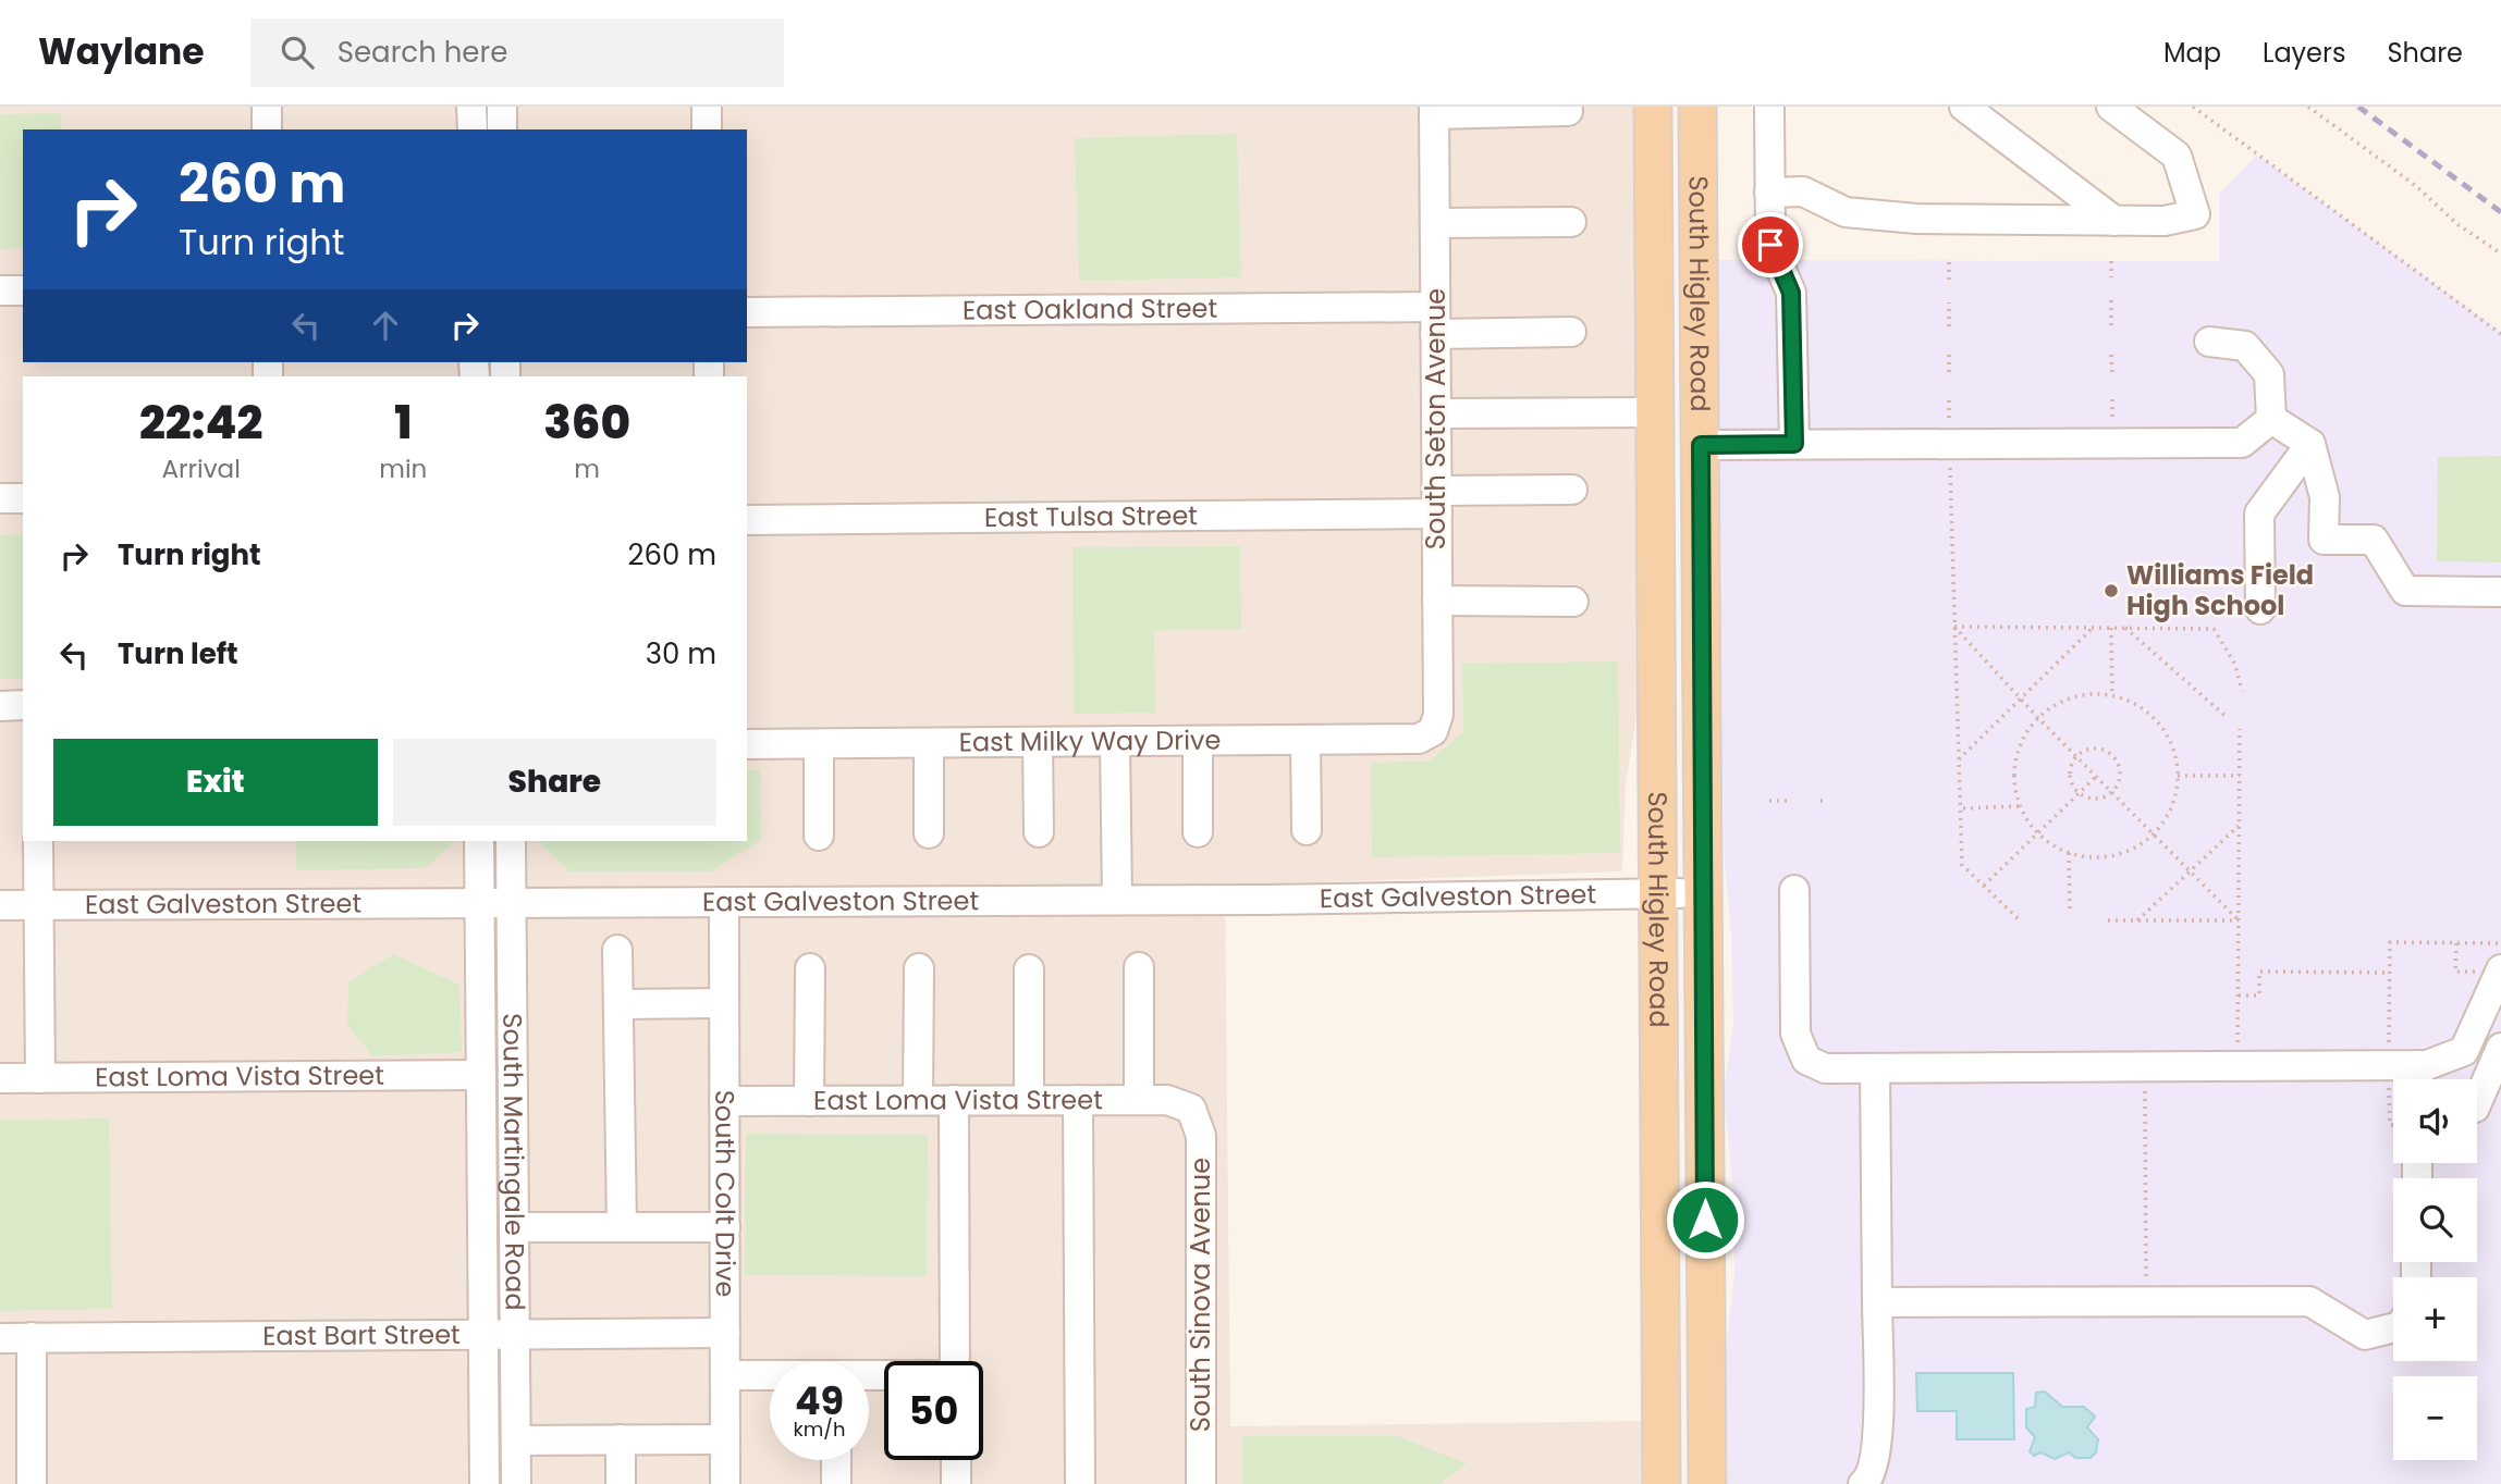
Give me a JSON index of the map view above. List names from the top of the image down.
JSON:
{
  "streets": {
    "main road": ["South Higley Road"],
    "street": [
      "East Oakland Street",
      "South Seton Avenue",
      "East Tulsa Street",
      "East Milky Way Drive",
      "East Galveston Street",
      "East Loma Vista Street",
      "South Martingale Road",
      "South Colt Drive",
      "South Sinova Avenue",
      "East Bart Street"
    ]
  },
  "crossings": [
    ["South Higley Road", "East Galveston Street"],
    ["East Oakland Street", "South Seton Avenue"],
    ["South Seton Avenue", "East Tulsa Street"],
    ["South Seton Avenue", "East Milky Way Drive"],
    ["East Galveston Street", "South Martingale Road"],
    ["East Galveston Street", "South Colt Drive"],
    ["East Loma Vista Street", "South Martingale Road"],
    ["East Loma Vista Street", "South Colt Drive"],
    ["East Loma Vista Street", "South Sinova Avenue"],
    ["South Martingale Road", "East Bart Street"],
    ["South Colt Drive", "East Bart Street"]
  ],
  "places": ["Williams Field High School"],
  "page": {
    "header": "Waylane",
    "search": "Search here",
    "nav": ["Map", "Layers", "Share"],
    "turn": ["260 m", "Turn right"],
    "eta": [
      "22:42",
      "Arrival",
      "1",
      "min",
      "360",
      "m"
    ],
    "list": [
      {
        "name": "Turn right",
        "value": "260 m"
      },
      {
        "name": "Turn left",
        "value": "30 m"
      }
    ],
    "buttons": ["Exit", "Share"],
    "map_buttons": ["+", "−"],
    "speed": "49 km/h",
    "limit": "50"
  }
}
